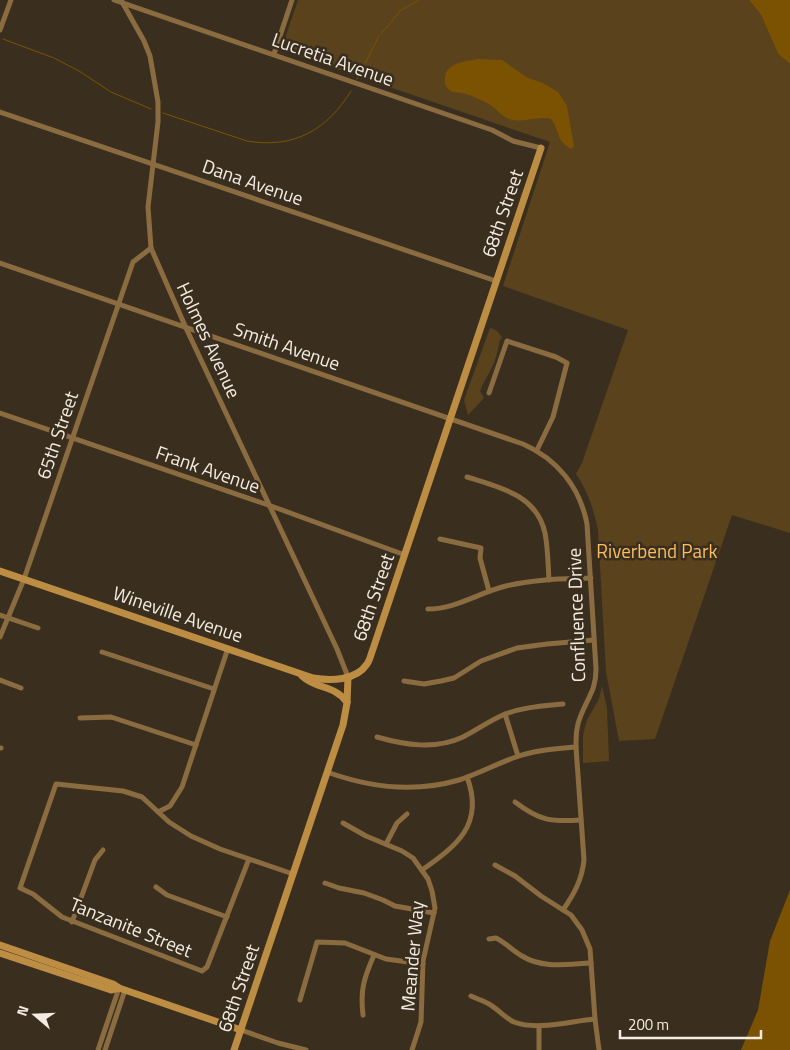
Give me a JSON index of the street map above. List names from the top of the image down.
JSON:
{
  "streets": {
    "street": [
      "Lucretia Avenue",
      "Dana Avenue",
      "68th Street",
      "Holmes Avenue",
      "Smith Avenue",
      "65th Street",
      "Frank Avenue",
      "Wineville Avenue",
      "Confluence Drive",
      "Tanzanite Street",
      "Meander Way"
    ]
  },
  "crossings": [
    ["Lucretia Avenue", "68th Street"],
    ["Lucretia Avenue", "Holmes Avenue"],
    ["Dana Avenue", "68th Street"],
    ["Dana Avenue", "Holmes Avenue"],
    ["68th Street", "Holmes Avenue"],
    ["68th Street", "Smith Avenue"],
    ["68th Street", "Frank Avenue"],
    ["68th Street", "Wineville Avenue"],
    ["68th Street", "Confluence Drive"],
    ["Holmes Avenue", "Smith Avenue"],
    ["Holmes Avenue", "65th Street"],
    ["Holmes Avenue", "Frank Avenue"],
    ["Holmes Avenue", "Wineville Avenue"],
    ["Smith Avenue", "65th Street"],
    ["Smith Avenue", "Confluence Drive"],
    ["65th Street", "Frank Avenue"],
    ["65th Street", "Wineville Avenue"]
  ],
  "parks": ["Riverbend Park"],
  "scale_bar": "200 m",
  "north": "left"
}
